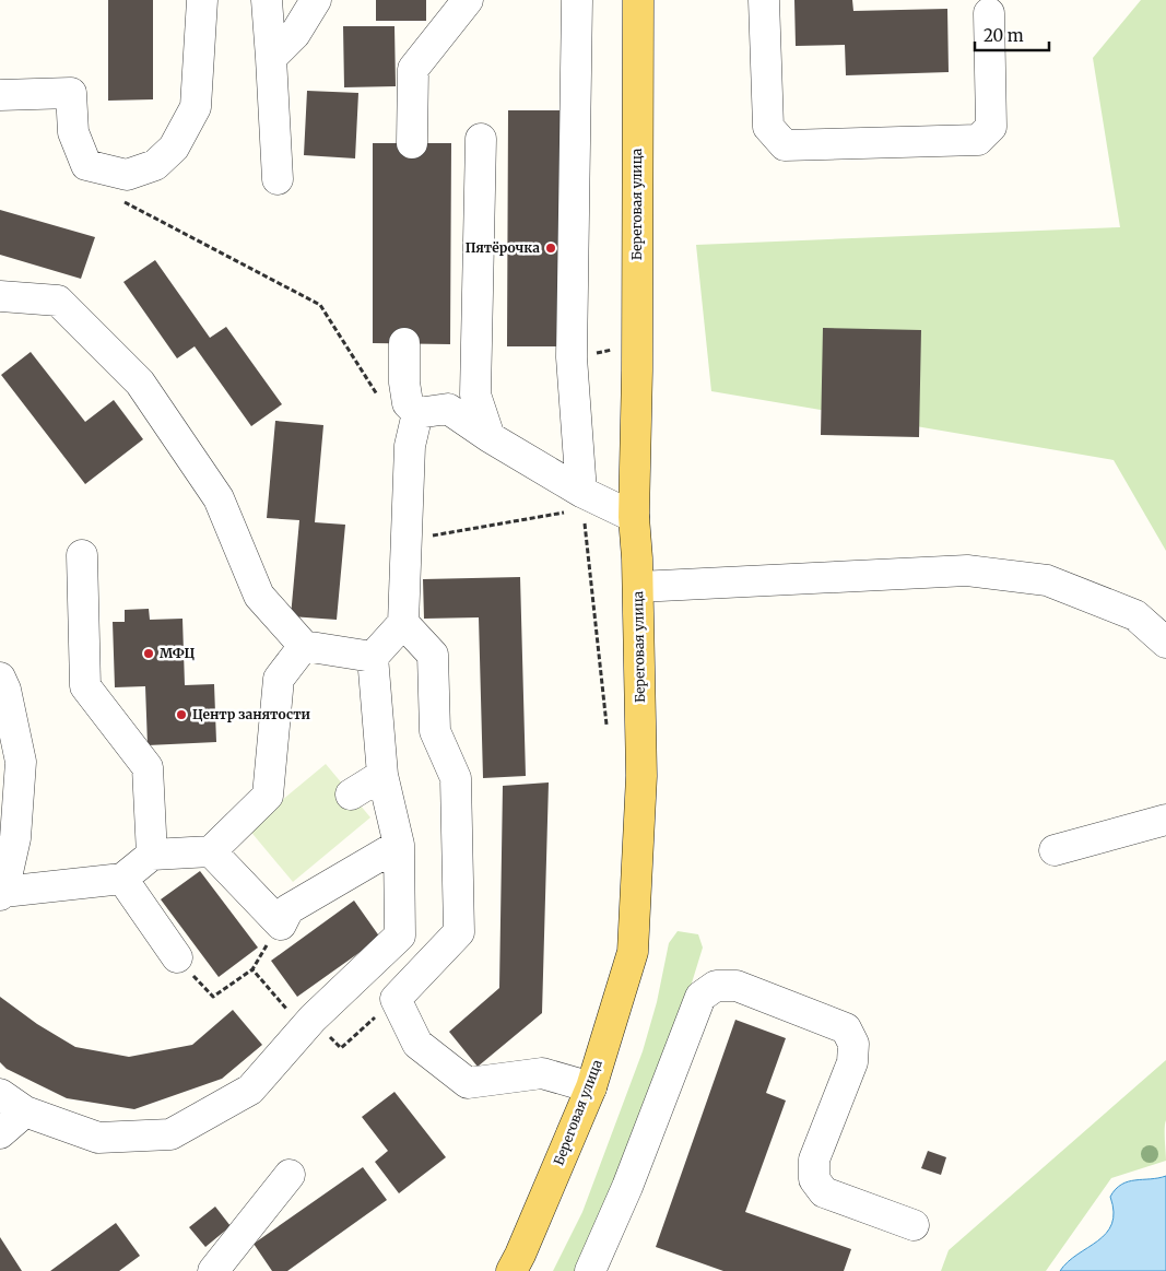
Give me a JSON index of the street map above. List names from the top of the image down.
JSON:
{
  "streets": {
    "main road": ["Береговая улица"]
  },
  "places": ["Пятёрочка", "МФЦ", "Центр занятости"],
  "scale_bar": "20 m"
}
